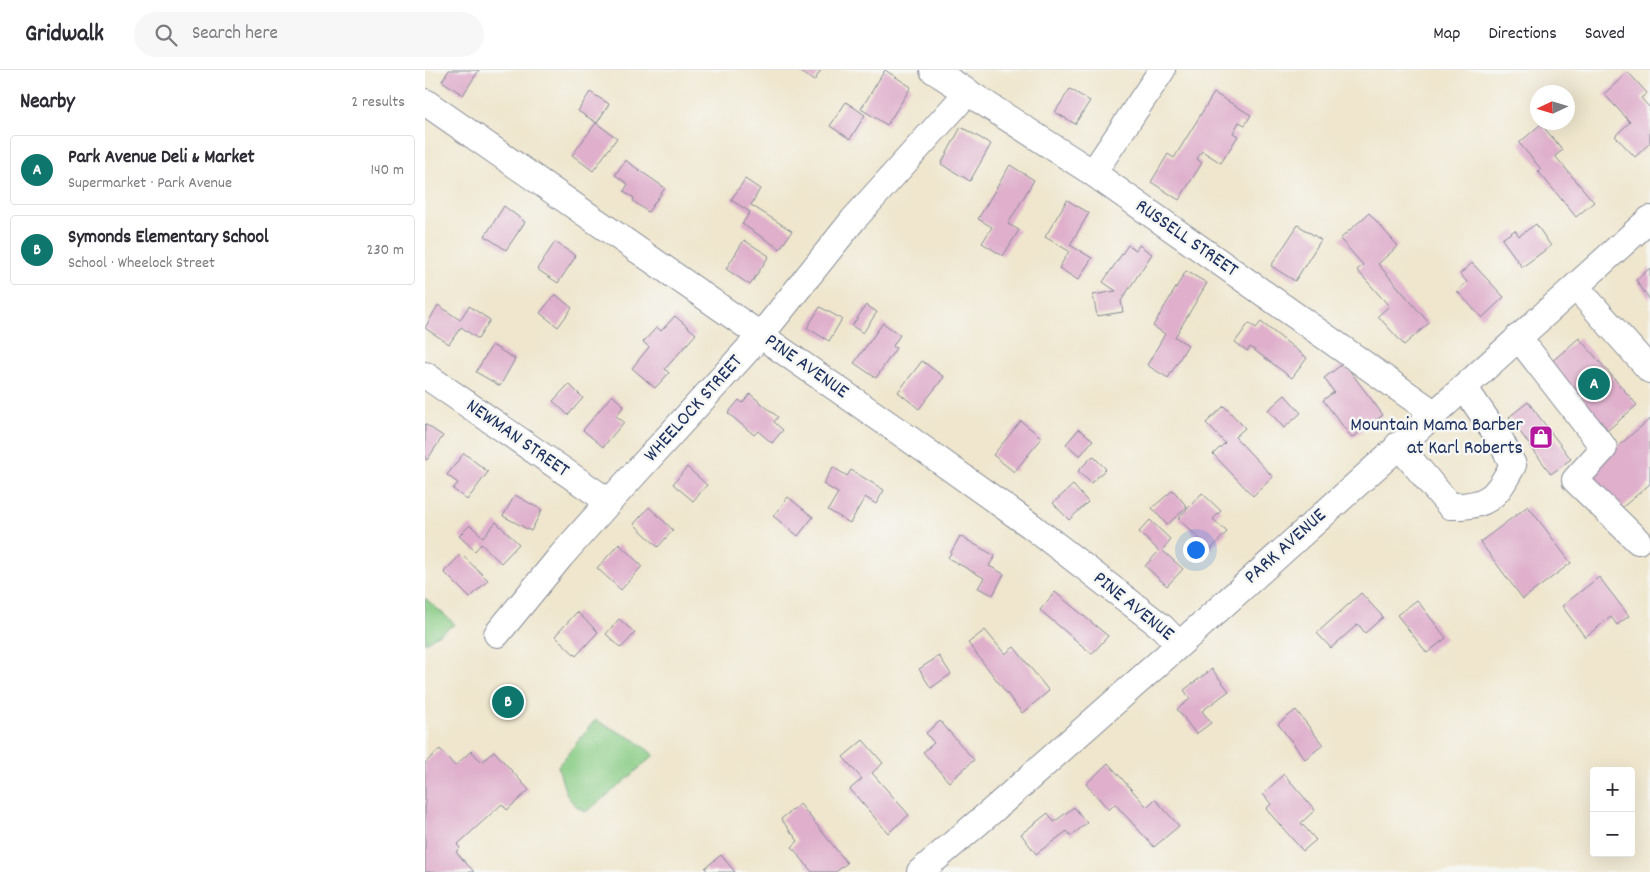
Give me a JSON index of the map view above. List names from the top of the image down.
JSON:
{
  "streets": {
    "street": [
      "RUSSELL STREET",
      "PINE AVENUE",
      "WHEELOCK STREET",
      "NEWMAN STREET",
      "PARK AVENUE"
    ]
  },
  "crossings": [
    ["RUSSELL STREET", "WHEELOCK STREET"],
    ["RUSSELL STREET", "PARK AVENUE"],
    ["PINE AVENUE", "WHEELOCK STREET"],
    ["PINE AVENUE", "PARK AVENUE"],
    ["WHEELOCK STREET", "NEWMAN STREET"]
  ],
  "places": {
    "shop": ["Mountain Mama Barber at Karl Roberts"]
  },
  "north": "left",
  "page": {
    "header": "Gridwalk",
    "search": "Search here",
    "nav": ["Map", "Directions", "Saved"],
    "heading": ["Nearby", "2 results"],
    "list": [
      {
        "mark": "A",
        "name": "Park Avenue Deli & Market",
        "note": "Supermarket · Park Avenue",
        "value": "140 m"
      },
      {
        "mark": "B",
        "name": "Symonds Elementary School",
        "note": "School · Wheelock Street",
        "value": "230 m"
      }
    ],
    "pins": ["A", "B"],
    "map_buttons": ["+", "−"]
  }
}
